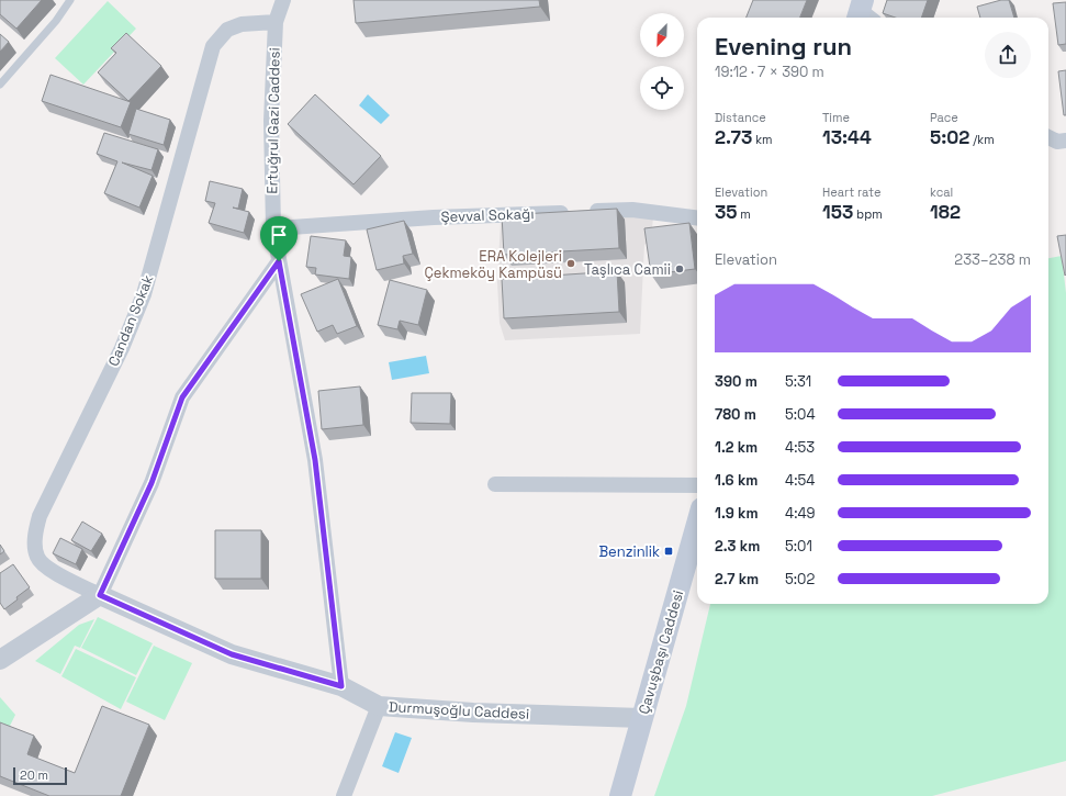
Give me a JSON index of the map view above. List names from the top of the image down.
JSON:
{
  "streets": {
    "main road": ["Çavuşbaşı Caddesi"],
    "street": [
      "Ertuğrul Gazi Caddesi",
      "Şevval Sokağı",
      "Candan Sokak",
      "Durmuşoğlu Caddesi"
    ]
  },
  "crossings": [
    ["Ertuğrul Gazi Caddesi", "Şevval Sokağı"],
    ["Ertuğrul Gazi Caddesi", "Candan Sokak"],
    ["Ertuğrul Gazi Caddesi", "Durmuşoğlu Caddesi"],
    ["Candan Sokak", "Durmuşoğlu Caddesi"],
    ["Çavuşbaşı Caddesi", "Durmuşoğlu Caddesi"]
  ],
  "places": {
    "other": ["ERA Kolejleri Çekmeköy Kampüsü", "Taşlıca Camii"],
    "transit": ["Benzinlik"]
  },
  "scale_bar": "20 m",
  "north": "bottom left",
  "page": {
    "heading": ["Evening run", "19:12 · 7 × 390 m"],
    "stats": [
      ["Distance", "2.73 km"],
      ["Time", "13:44"],
      ["Pace", "5:02 /km"],
      ["Elevation", "35 m"],
      ["Heart rate", "153 bpm"],
      ["kcal", "182"]
    ],
    "chart": ["Elevation", "233–238 m"],
    "list": [
      {
        "name": "390 m",
        "note": "5:31"
      },
      {
        "name": "780 m",
        "note": "5:04"
      },
      {
        "name": "1.2 km",
        "note": "4:53"
      },
      {
        "name": "1.6 km",
        "note": "4:54"
      },
      {
        "name": "1.9 km",
        "note": "4:49"
      },
      {
        "name": "2.3 km",
        "note": "5:01"
      },
      {
        "name": "2.7 km",
        "note": "5:02"
      }
    ],
    "scale": "20 m"
  }
}
